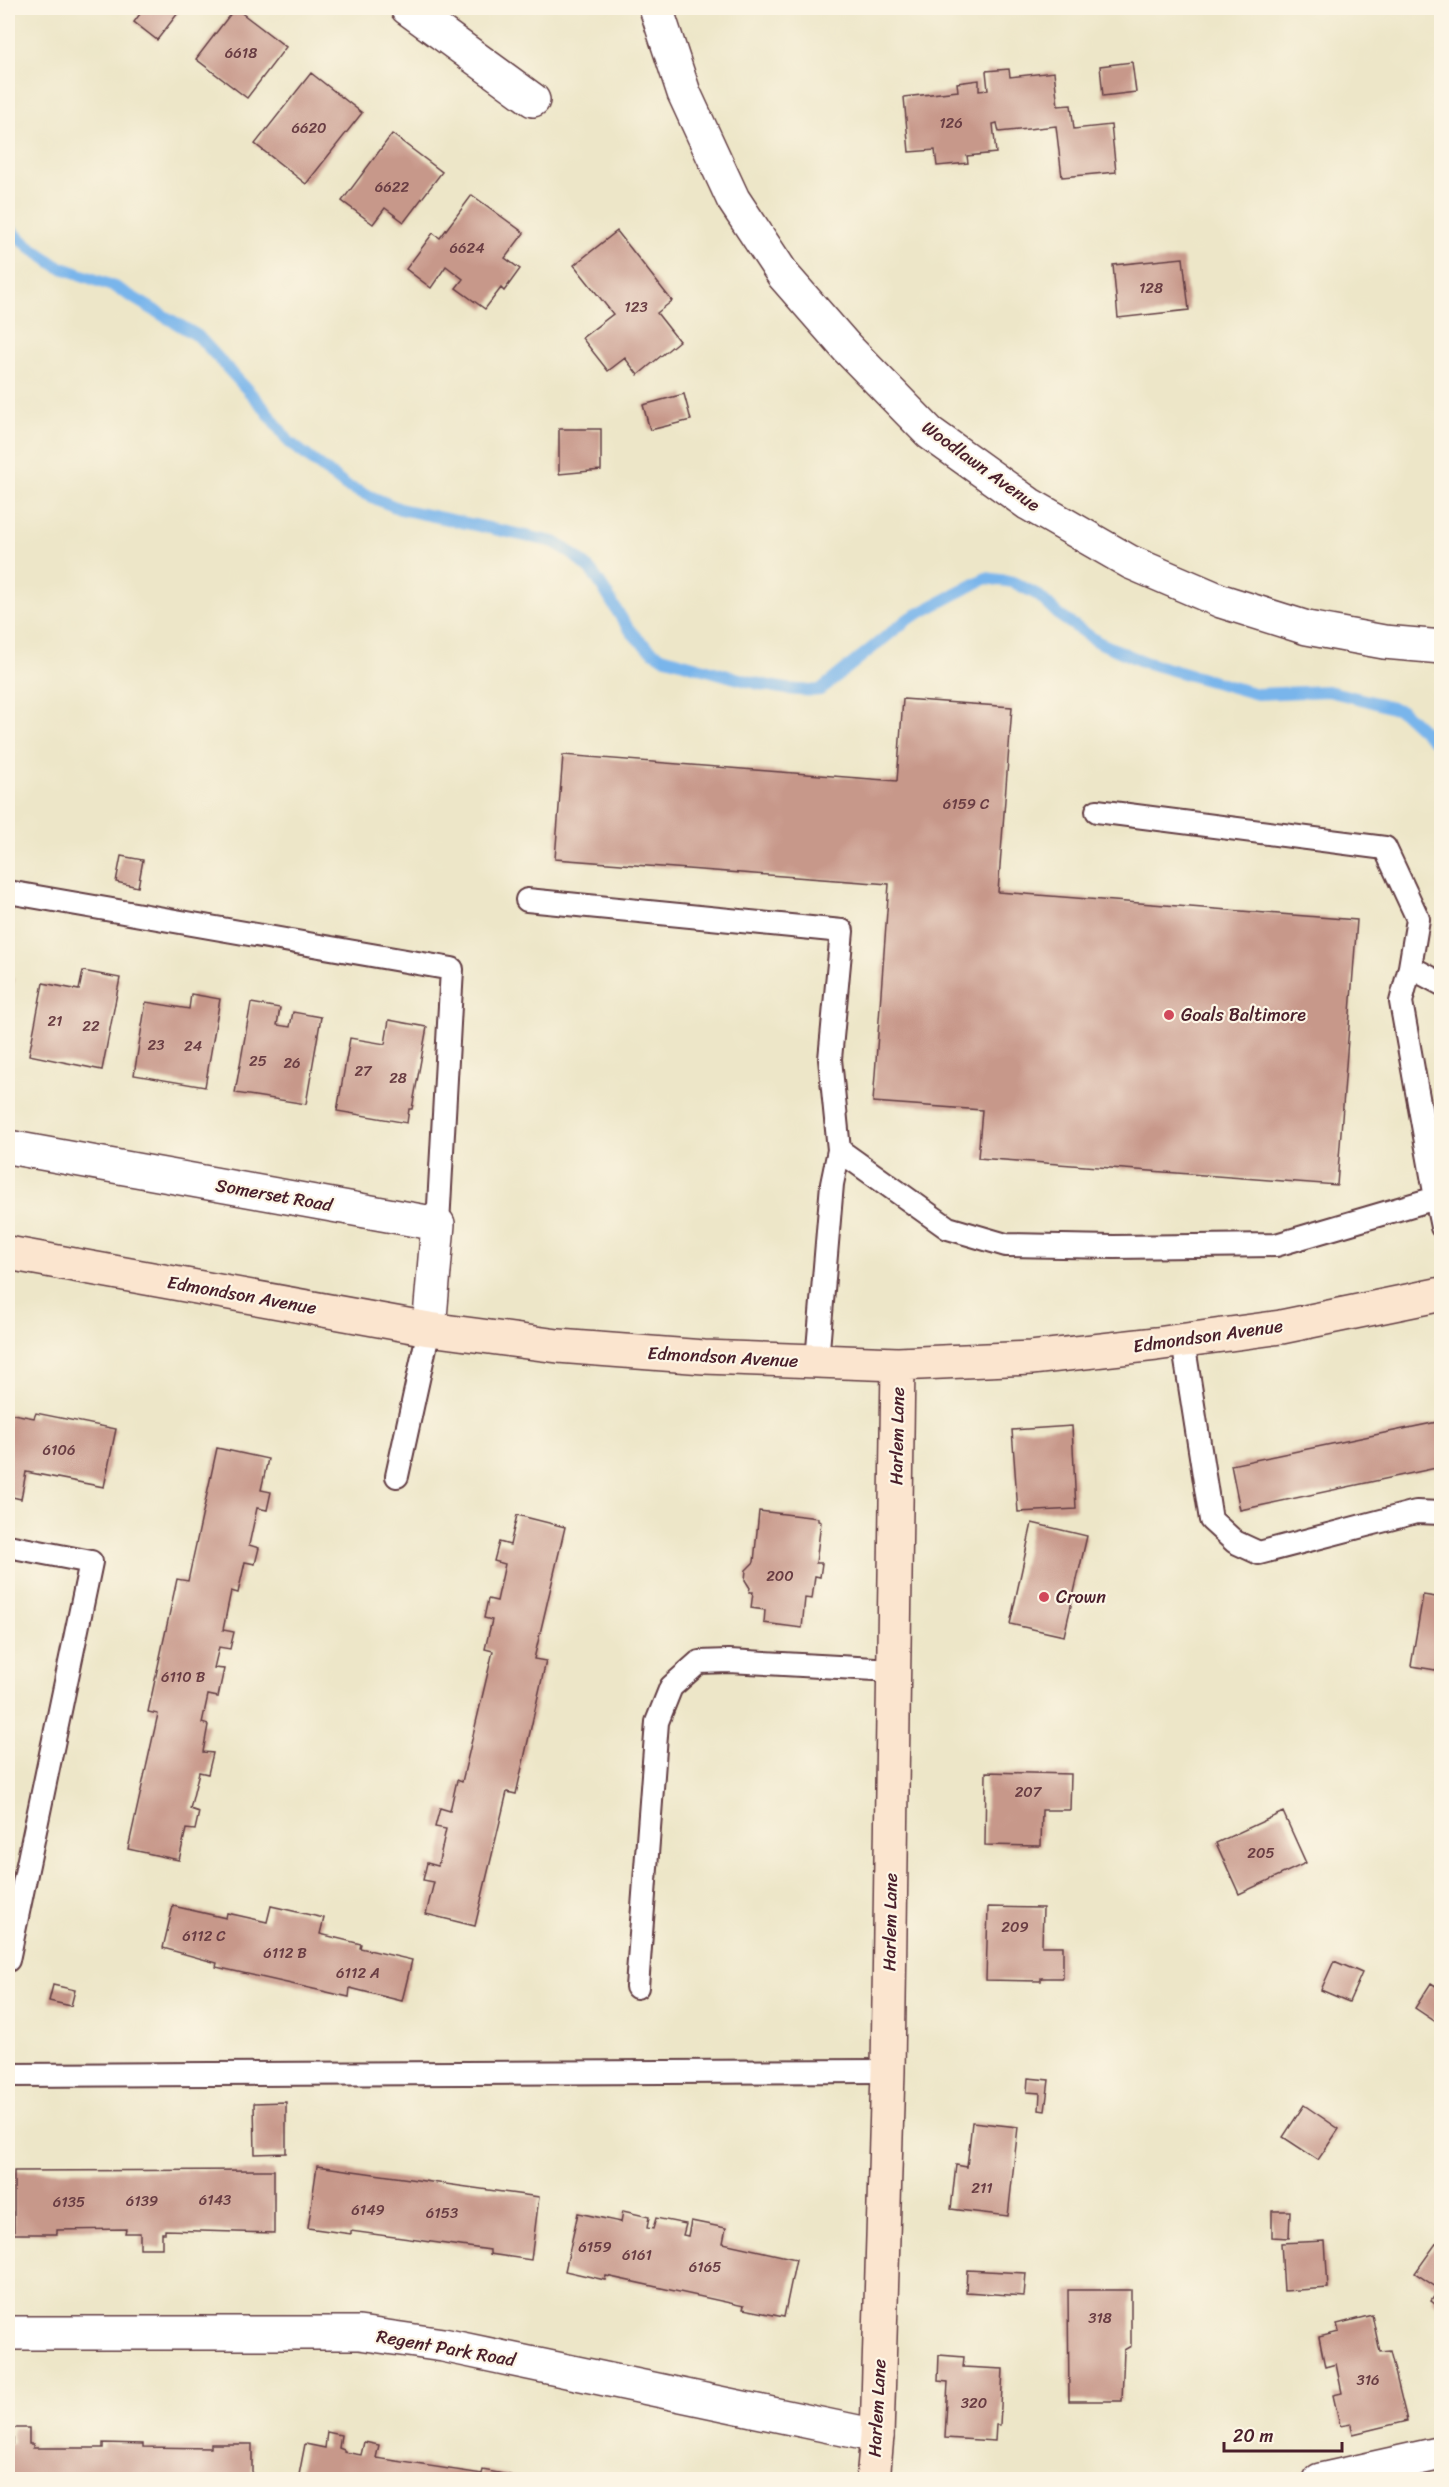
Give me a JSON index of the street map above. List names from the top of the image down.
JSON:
{
  "streets": {
    "main road": ["Edmondson Avenue", "Harlem Lane"],
    "street": ["Woodlawn Avenue", "Somerset Road", "Regent Park Road"]
  },
  "crossings": [
    ["Edmondson Avenue", "Harlem Lane"],
    ["Harlem Lane", "Regent Park Road"]
  ],
  "places": ["Goals Baltimore", "Crown"],
  "house_numbers": [
    "6618",
    "126",
    "6620",
    "6622",
    "6624",
    "128",
    "123",
    "6159 C",
    "21",
    "22",
    "23",
    "24",
    "25",
    "26",
    "27",
    "28",
    "6106",
    "200",
    "6110 B",
    "207",
    "205",
    "209",
    "6112 C",
    "6112 B",
    "6112 A",
    "211",
    "6143",
    "6139",
    "6135",
    "6149",
    "6153",
    "6159",
    "6161",
    "6165",
    "318",
    "316",
    "320"
  ],
  "scale_bar": "20 m"
}
